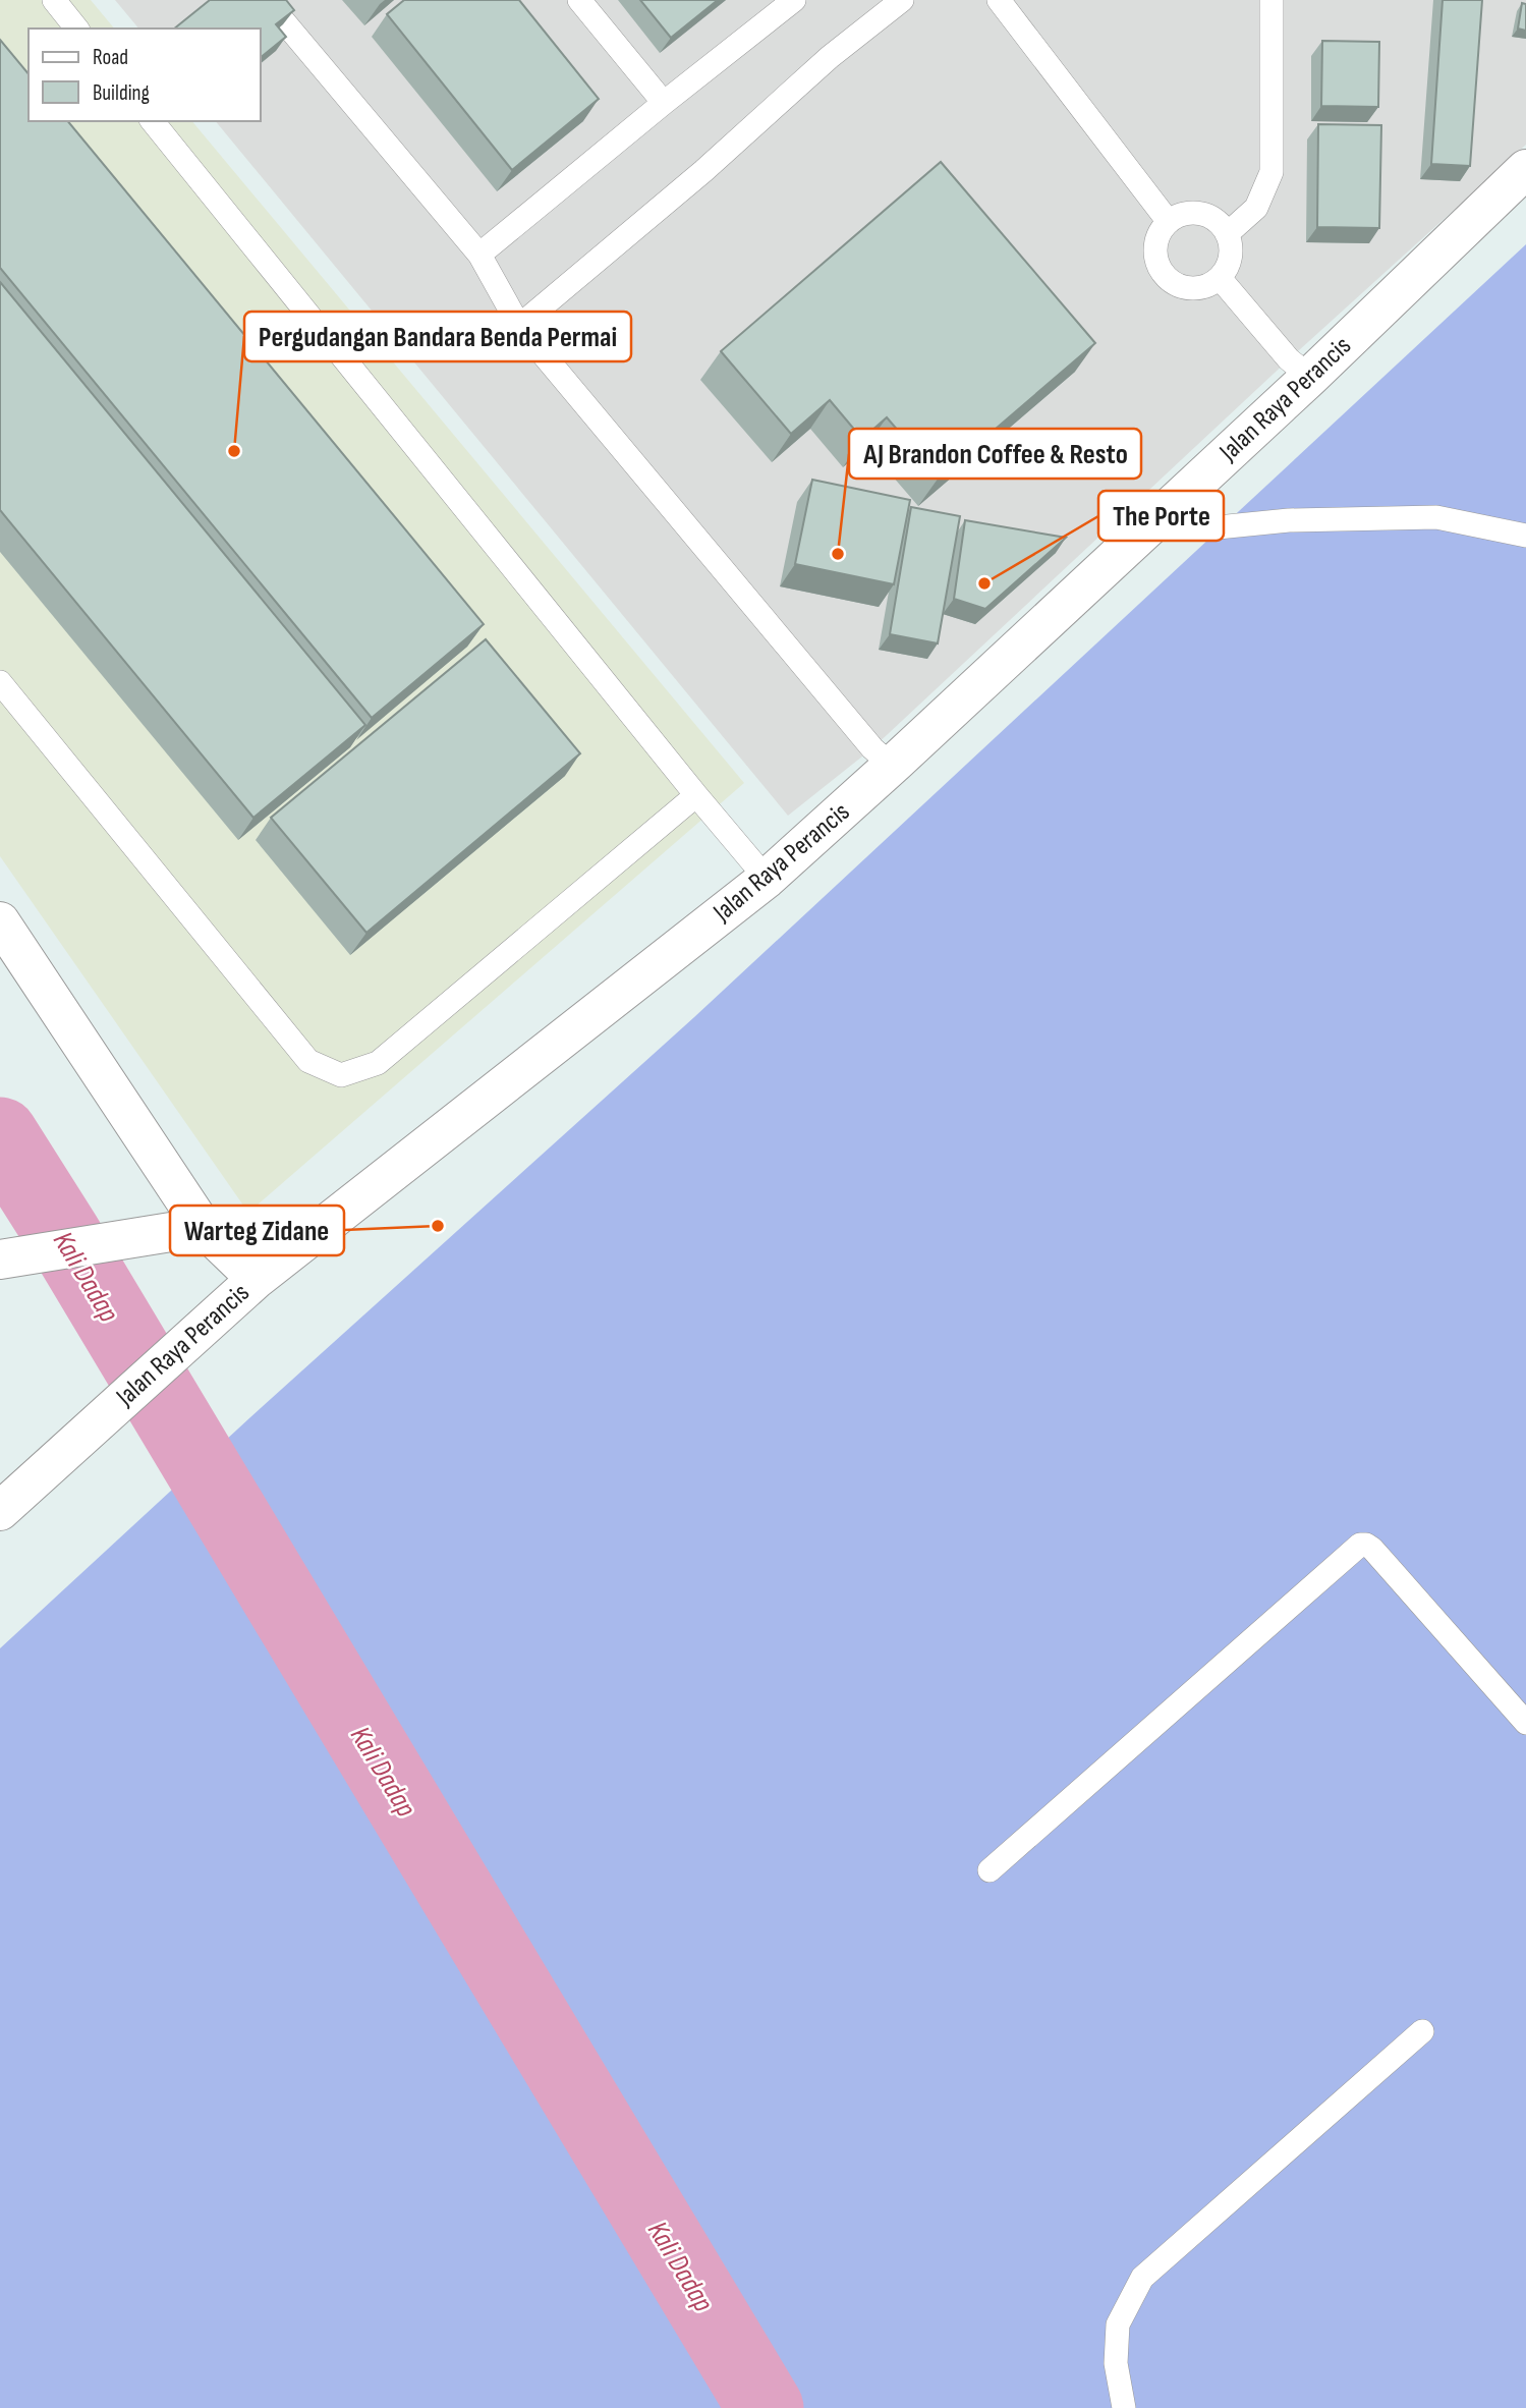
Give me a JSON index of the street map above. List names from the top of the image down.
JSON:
{
  "streets": {
    "street": ["Jalan Raya Perancis"]
  },
  "water": ["Kali Dadap"],
  "places": [
    "Pergudangan Bandara Benda Permai",
    "AJ Brandon Coffee & Resto",
    "The Porte",
    "Warteg Zidane"
  ],
  "legend": ["Road", "Building"]
}
